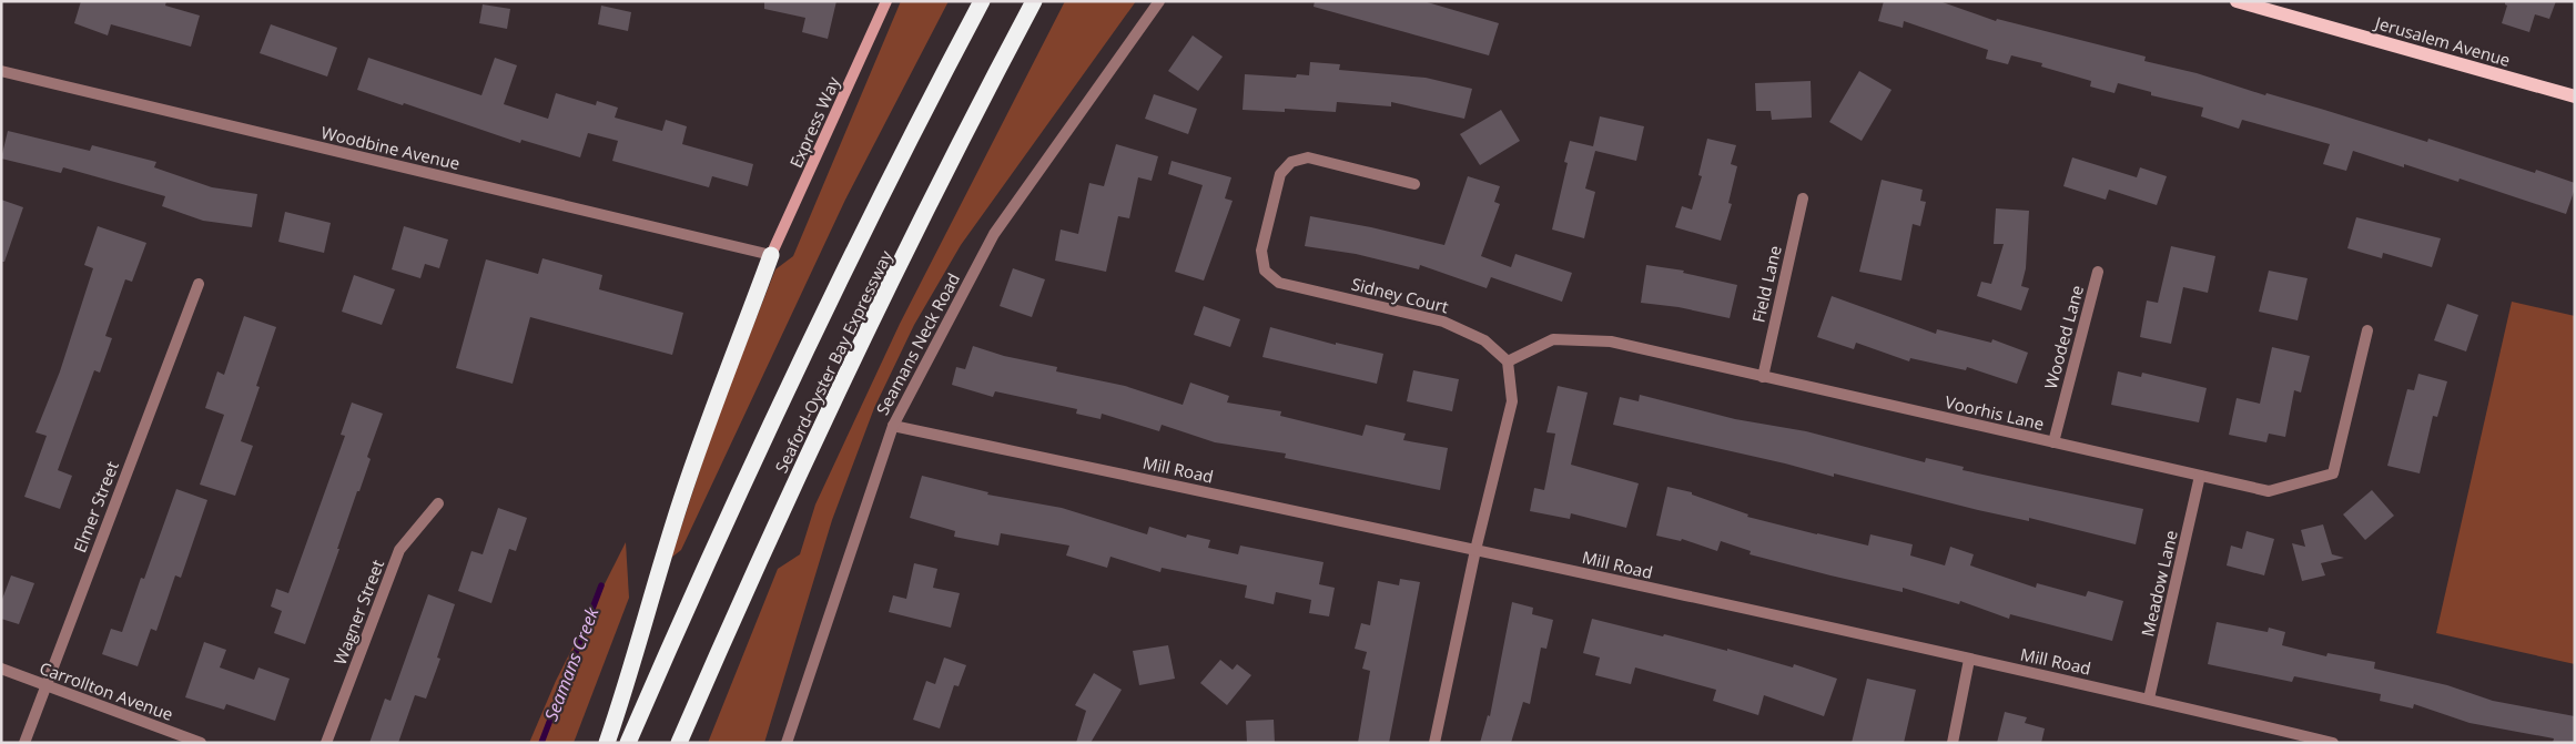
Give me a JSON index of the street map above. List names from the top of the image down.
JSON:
{
  "streets": {
    "highway": ["Seaford-Oyster Bay Expressway"],
    "main road": ["Jerusalem Avenue", "Express Way"],
    "street": [
      "Woodbine Avenue",
      "Field Lane",
      "Sidney Court",
      "Wooded Lane",
      "Seamans Neck Road",
      "Voorhis Lane",
      "Mill Road",
      "Elmer Street",
      "Meadow Lane",
      "Wagner Street",
      "Carrollton Avenue"
    ]
  },
  "crossings": [
    ["Express Way", "Woodbine Avenue"],
    ["Field Lane", "Voorhis Lane"],
    ["Sidney Court", "Voorhis Lane"],
    ["Wooded Lane", "Voorhis Lane"],
    ["Seamans Neck Road", "Mill Road"],
    ["Voorhis Lane", "Meadow Lane"],
    ["Mill Road", "Meadow Lane"],
    ["Elmer Street", "Carrollton Avenue"]
  ],
  "water": ["Seamans Creek"]
}
